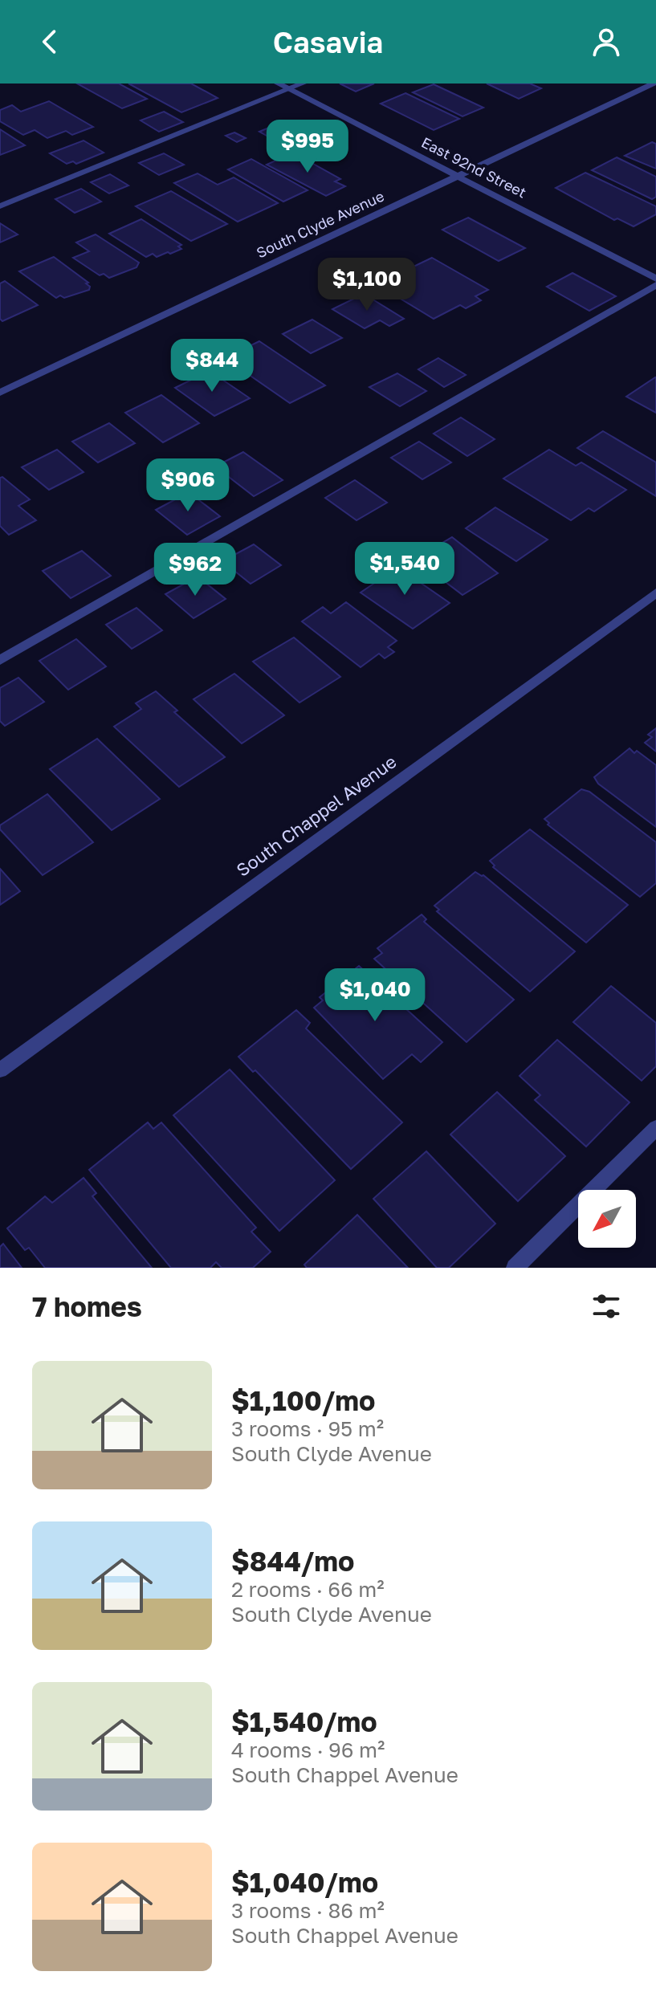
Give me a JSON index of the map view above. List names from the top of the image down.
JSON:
{
  "streets": {
    "street": ["East 92nd Street", "South Clyde Avenue", "South Chappel Avenue"]
  },
  "crossings": [
    ["East 92nd Street", "South Clyde Avenue"]
  ],
  "north": "bottom left",
  "page": {
    "header": "Casavia",
    "price": [
      "$995",
      "$1,100",
      "$844",
      "$906",
      "$1,540",
      "$962",
      "$1,040"
    ],
    "heading": "7 homes",
    "list": [
      {
        "name": "$1,100/mo",
        "note": "3 rooms · 95 m² · South Clyde Avenue"
      },
      {
        "name": "$844/mo",
        "note": "2 rooms · 66 m² · South Clyde Avenue"
      },
      {
        "name": "$1,540/mo",
        "note": "4 rooms · 96 m² · South Chappel Avenue"
      },
      {
        "name": "$1,040/mo",
        "note": "3 rooms · 86 m² · South Chappel Avenue"
      }
    ]
  }
}
